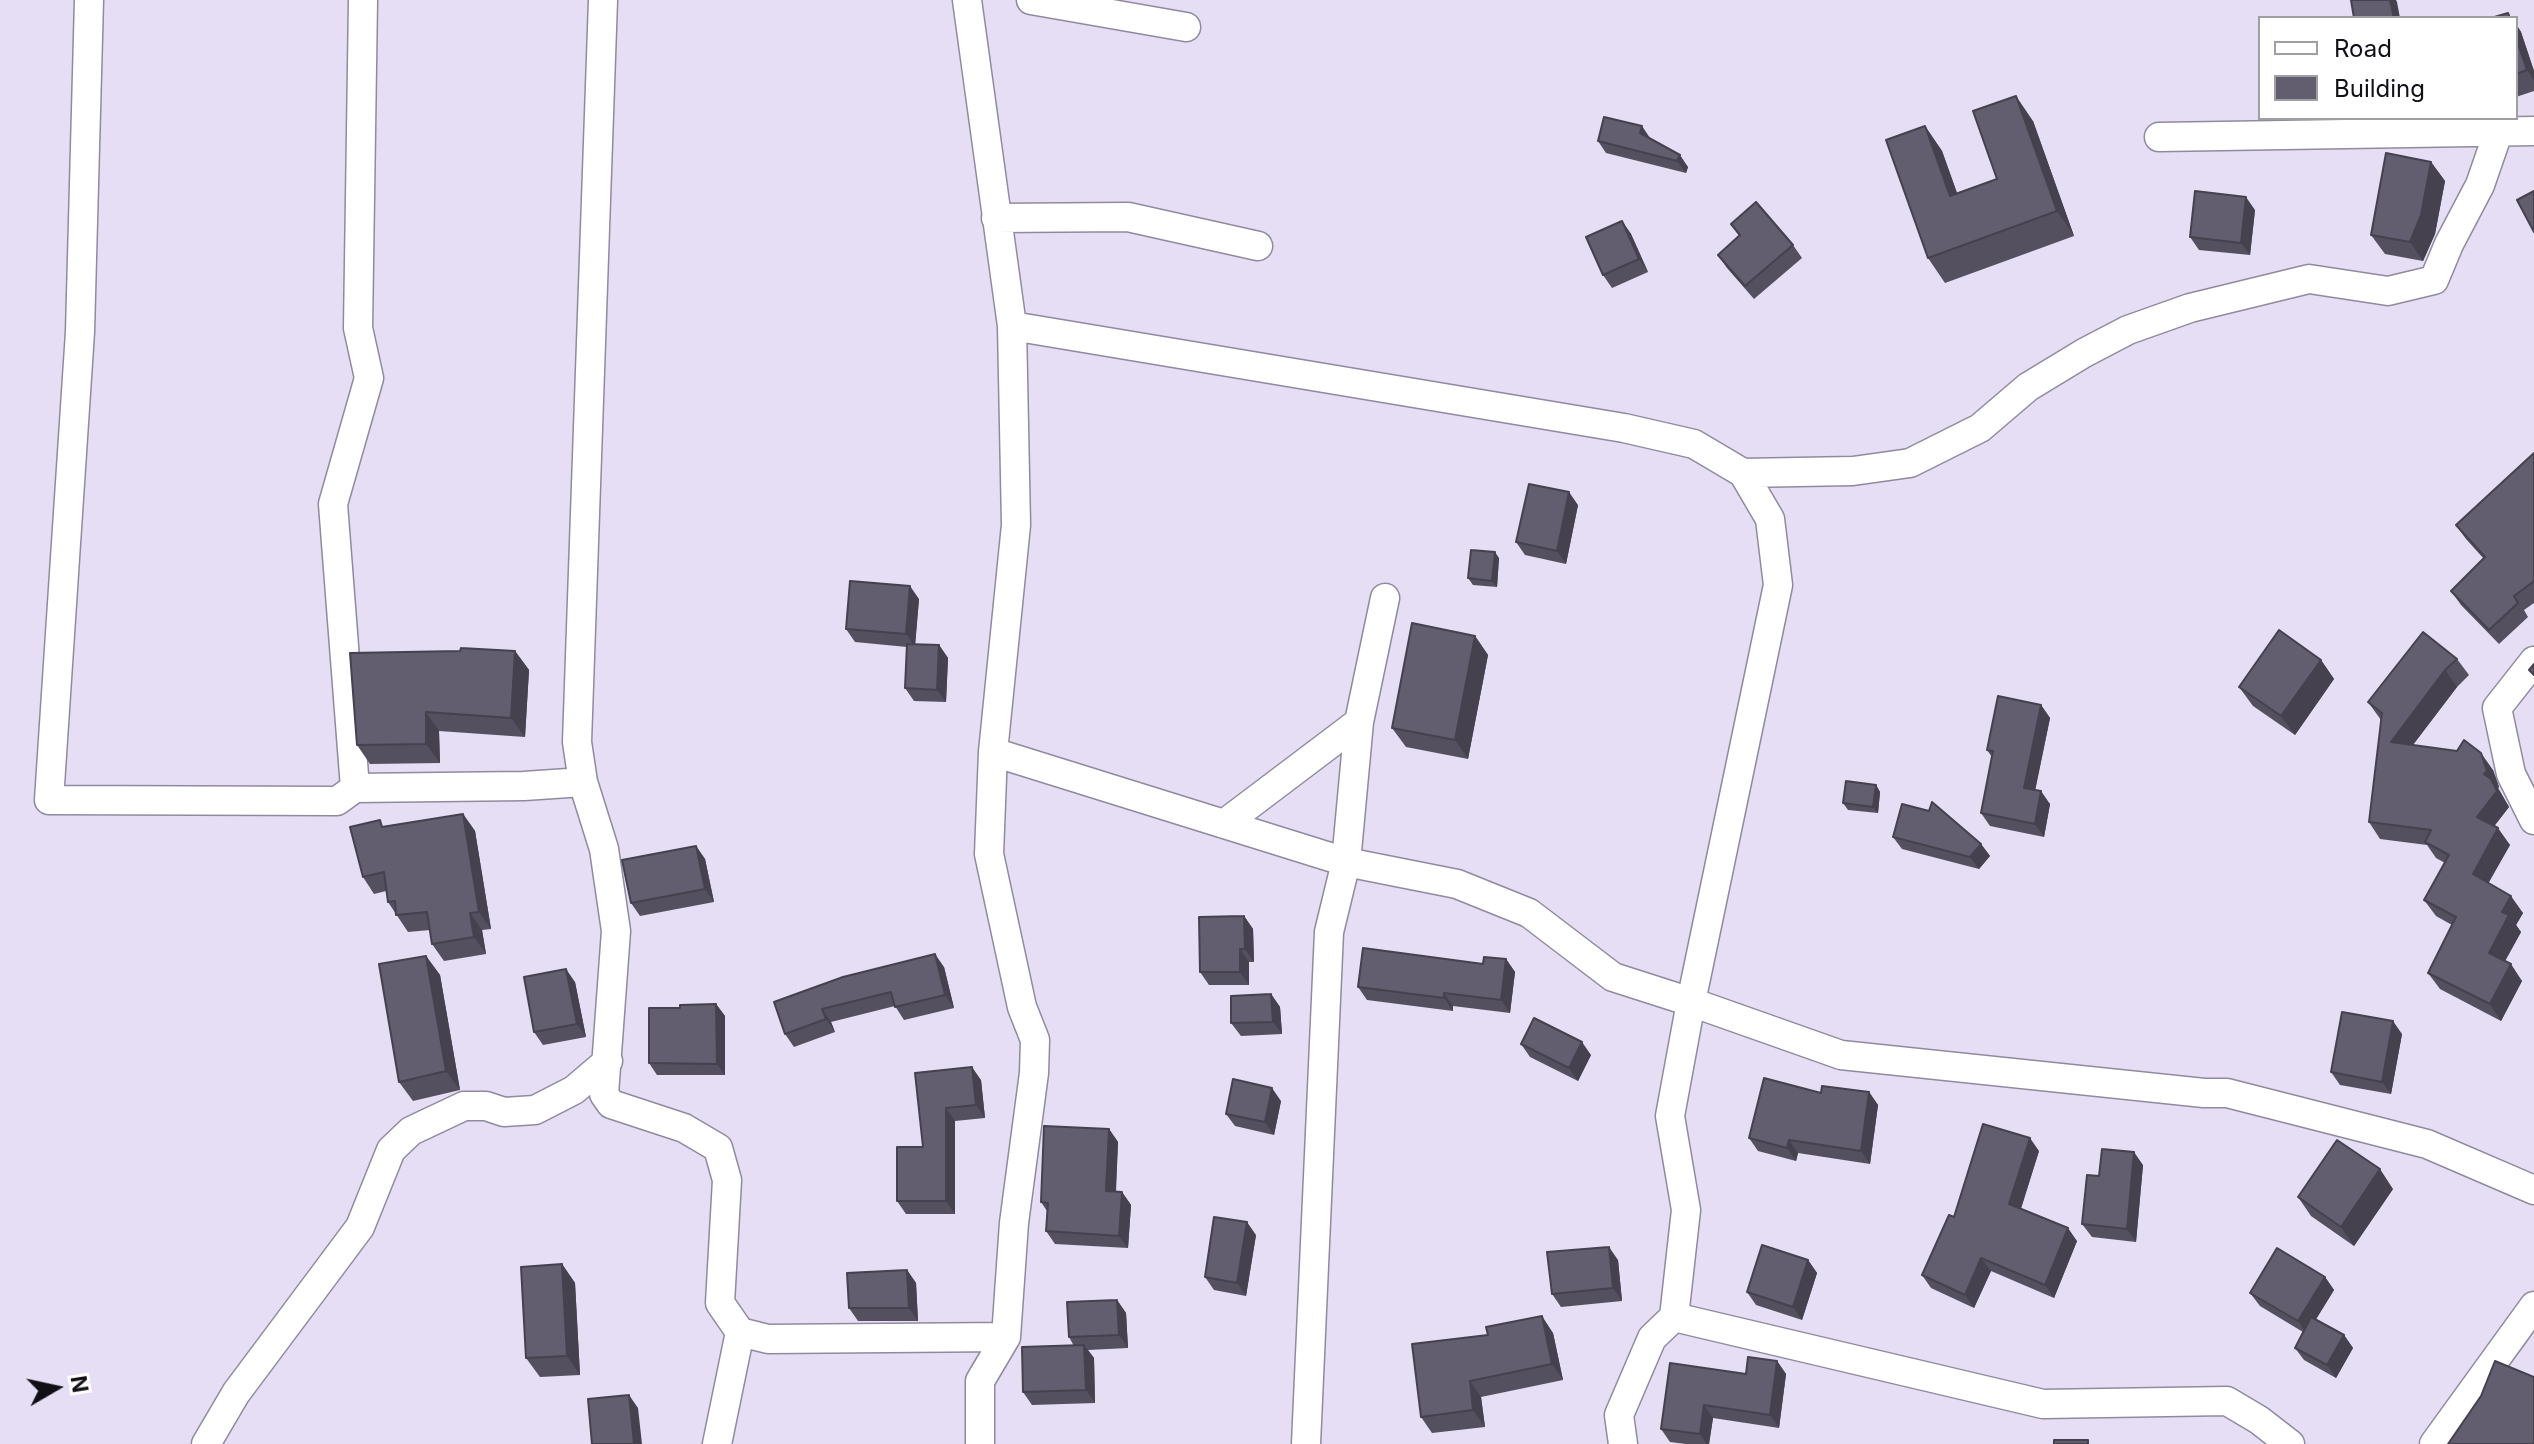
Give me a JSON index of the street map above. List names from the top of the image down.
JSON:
{
  "legend": ["Road", "Building"],
  "north": "right"
}
